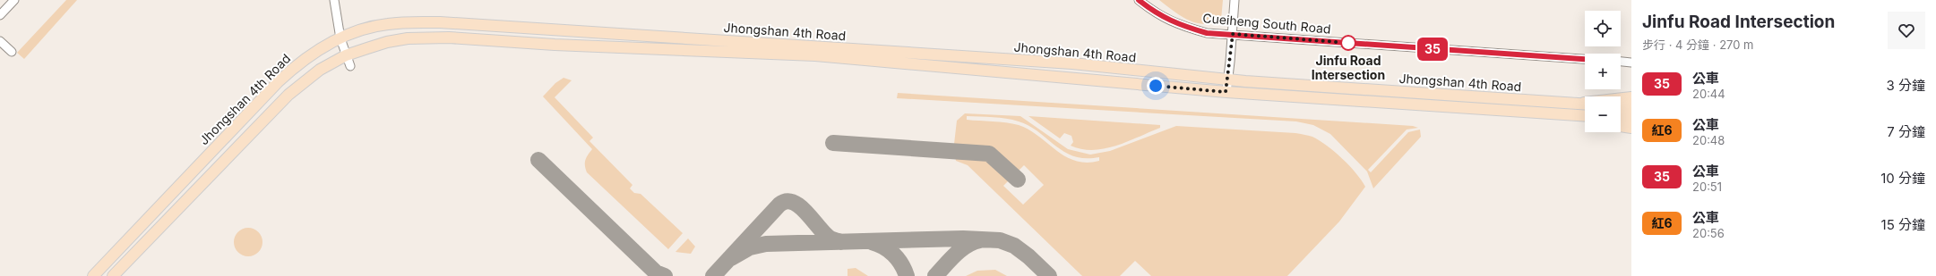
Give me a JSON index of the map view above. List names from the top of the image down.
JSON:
{
  "streets": {
    "main road": ["Jhongshan 4th Road"],
    "street": ["Cueiheng South Road"]
  },
  "places": ["Jinfu Road Intersection"],
  "lines": ["bus line 35"],
  "page": {
    "on_map": "35",
    "heading": ["Jinfu Road Intersection", "步行 · 4 分鐘 · 270 m"],
    "map_buttons": ["+", "−"],
    "list": [
      {
        "mark": "35",
        "name": "公車",
        "note": "20:44",
        "value": "3 分鐘"
      },
      {
        "mark": "紅6",
        "name": "公車",
        "note": "20:48",
        "value": "7 分鐘"
      },
      {
        "mark": "35",
        "name": "公車",
        "note": "20:51",
        "value": "10 分鐘"
      },
      {
        "mark": "紅6",
        "name": "公車",
        "note": "20:56",
        "value": "15 分鐘"
      }
    ]
  }
}
